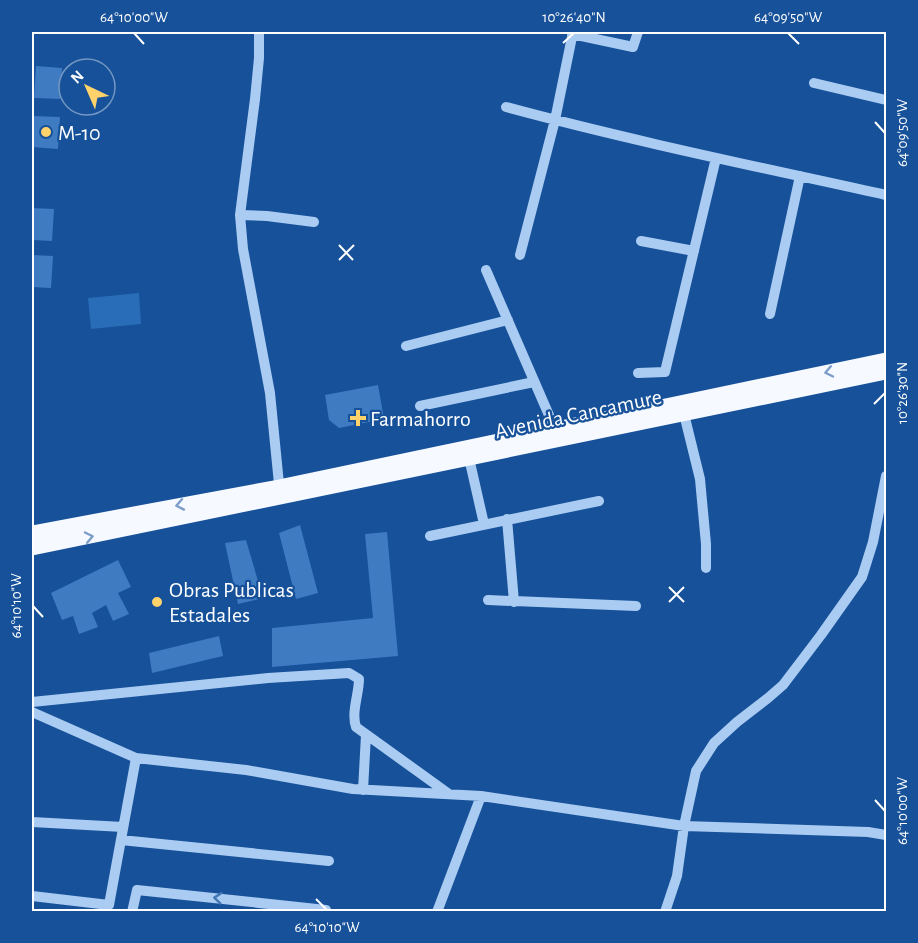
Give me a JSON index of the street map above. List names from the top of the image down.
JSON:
{
  "streets": {
    "main road": ["Avenida Cancamure"]
  },
  "places": {
    "other": ["M-10", "Obras Publicas Estadales"],
    "health": ["Farmahorro"]
  },
  "north": "top left",
  "coordinates": [
    "64°10'00\"W",
    "10°26'40\"N",
    "64°09'50\"W",
    "10°26'30\"N",
    "64°10'10\"W"
  ]
}
